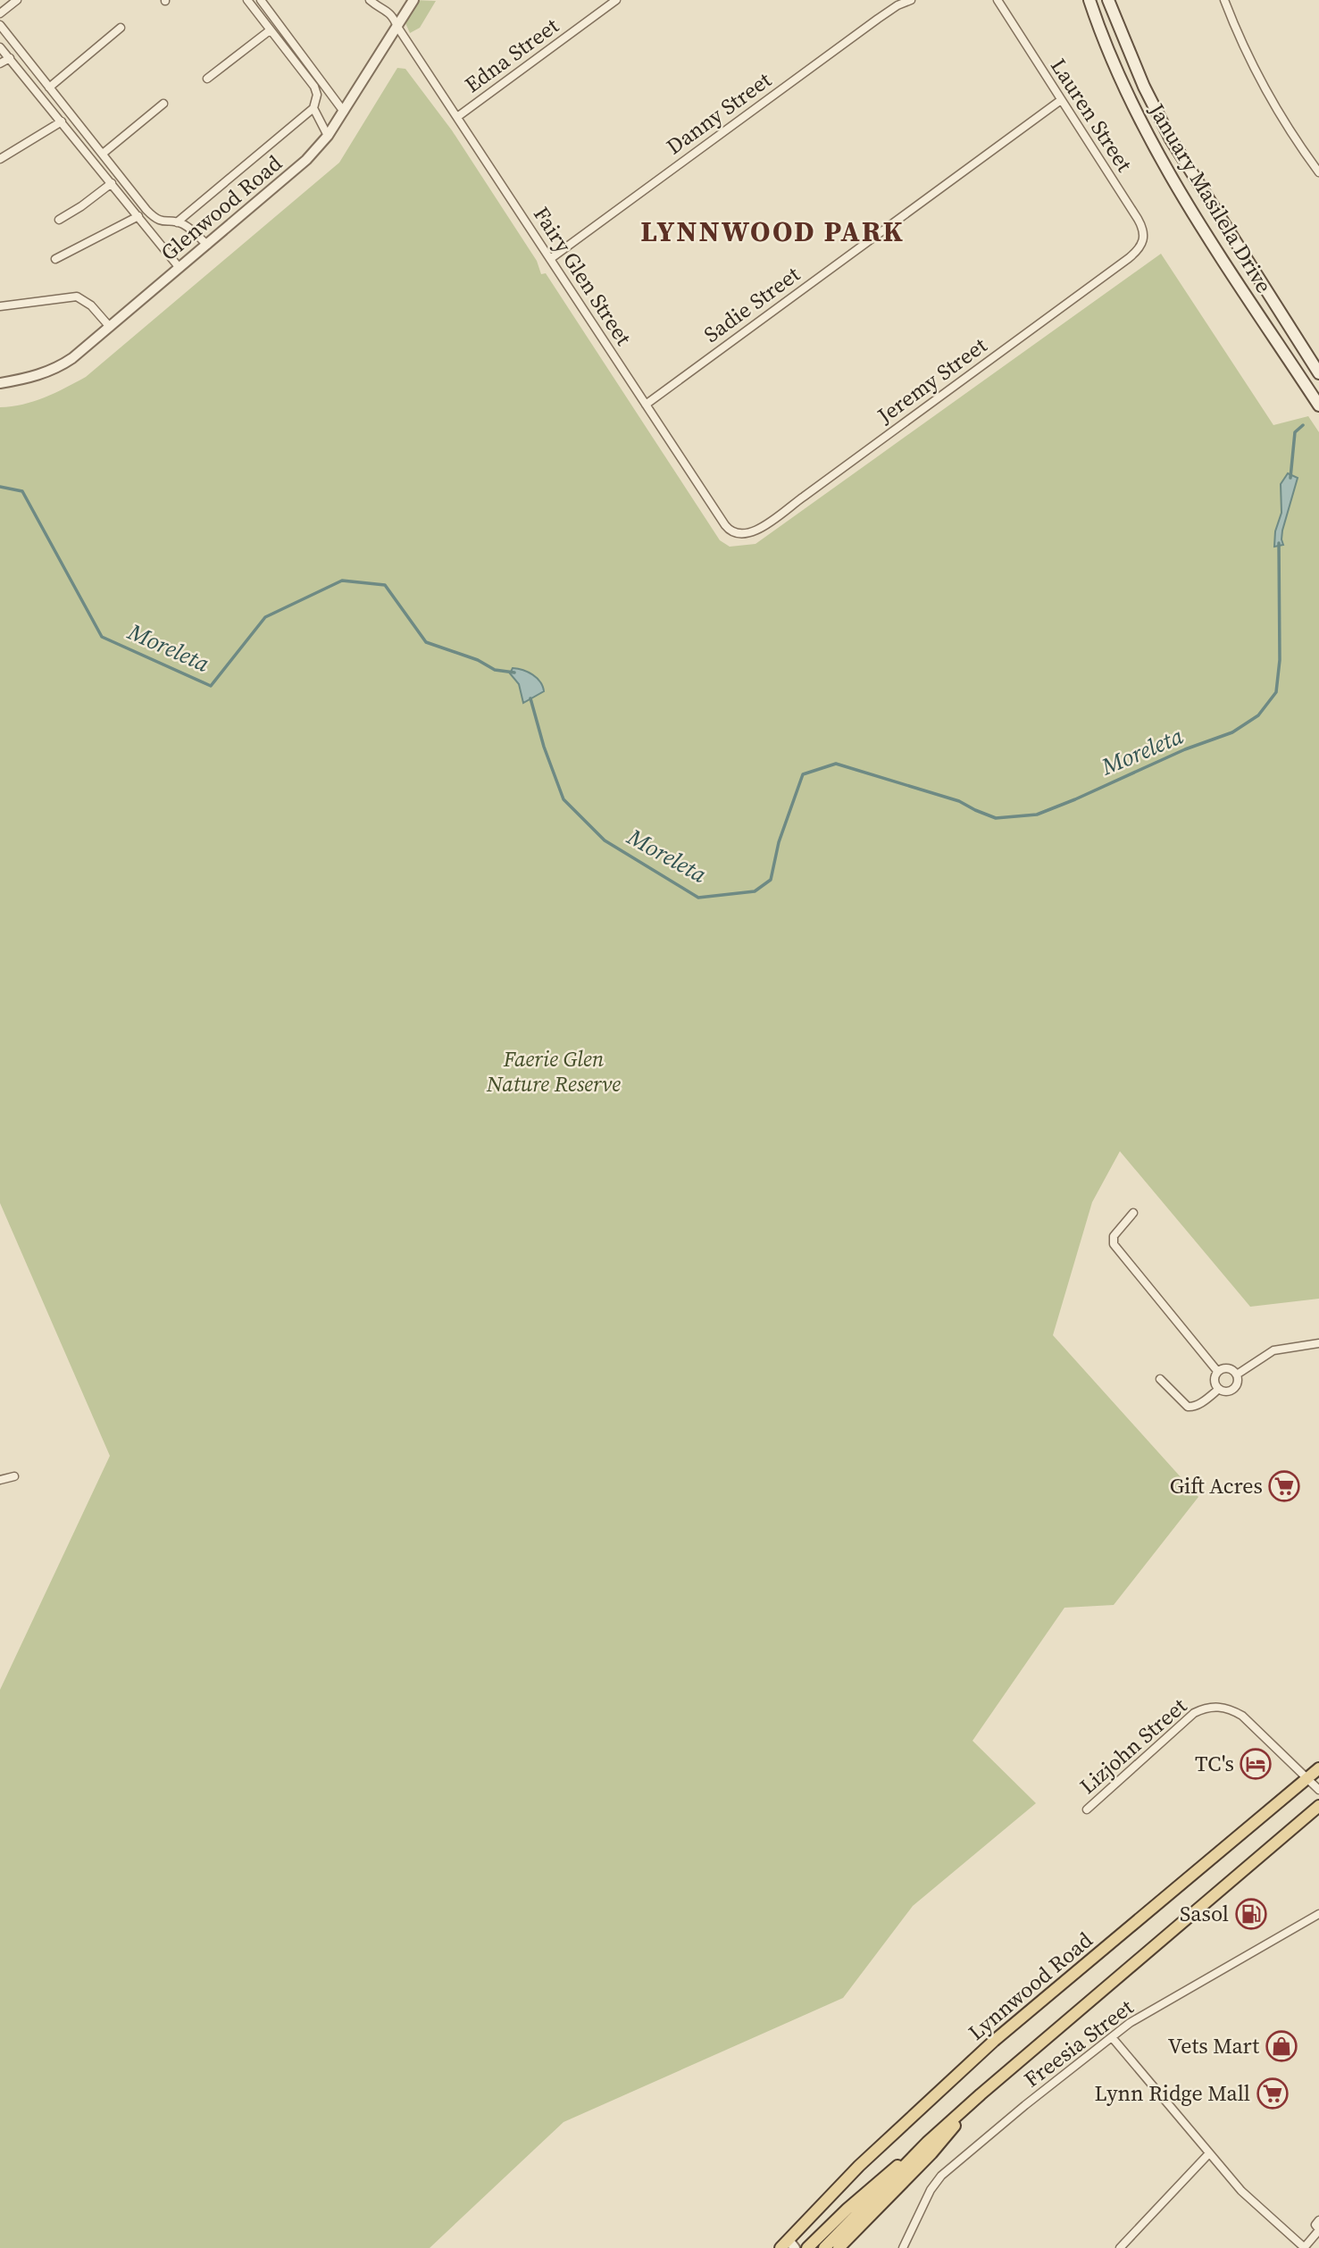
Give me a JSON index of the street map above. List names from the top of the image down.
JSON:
{
  "streets": {
    "main road": ["January Masilela Drive", "Lynnwood Road"],
    "street": [
      "Edna Street",
      "Danny Street",
      "Lauren Street",
      "Glenwood Road",
      "Fairy Glen Street",
      "Sadie Street",
      "Jeremy Street",
      "Lizjohn Street",
      "Freesia Street"
    ]
  },
  "crossings": [
    ["Edna Street", "Fairy Glen Street"],
    ["Danny Street", "Fairy Glen Street"],
    ["Lauren Street", "Sadie Street"],
    ["Lauren Street", "Jeremy Street"],
    ["Glenwood Road", "Fairy Glen Street"],
    ["Fairy Glen Street", "Sadie Street"],
    ["Fairy Glen Street", "Jeremy Street"],
    ["Lizjohn Street", "Lynnwood Road"]
  ],
  "districts": ["LYNNWOOD PARK"],
  "water": ["Moreleta"],
  "parks": ["Faerie Glen Nature Reserve"],
  "places": {
    "supermarket": ["Gift Acres", "Lynn Ridge Mall"],
    "hotel": ["TC's"],
    "fuel station": ["Sasol"],
    "shop": ["Vets Mart"]
  }
}
